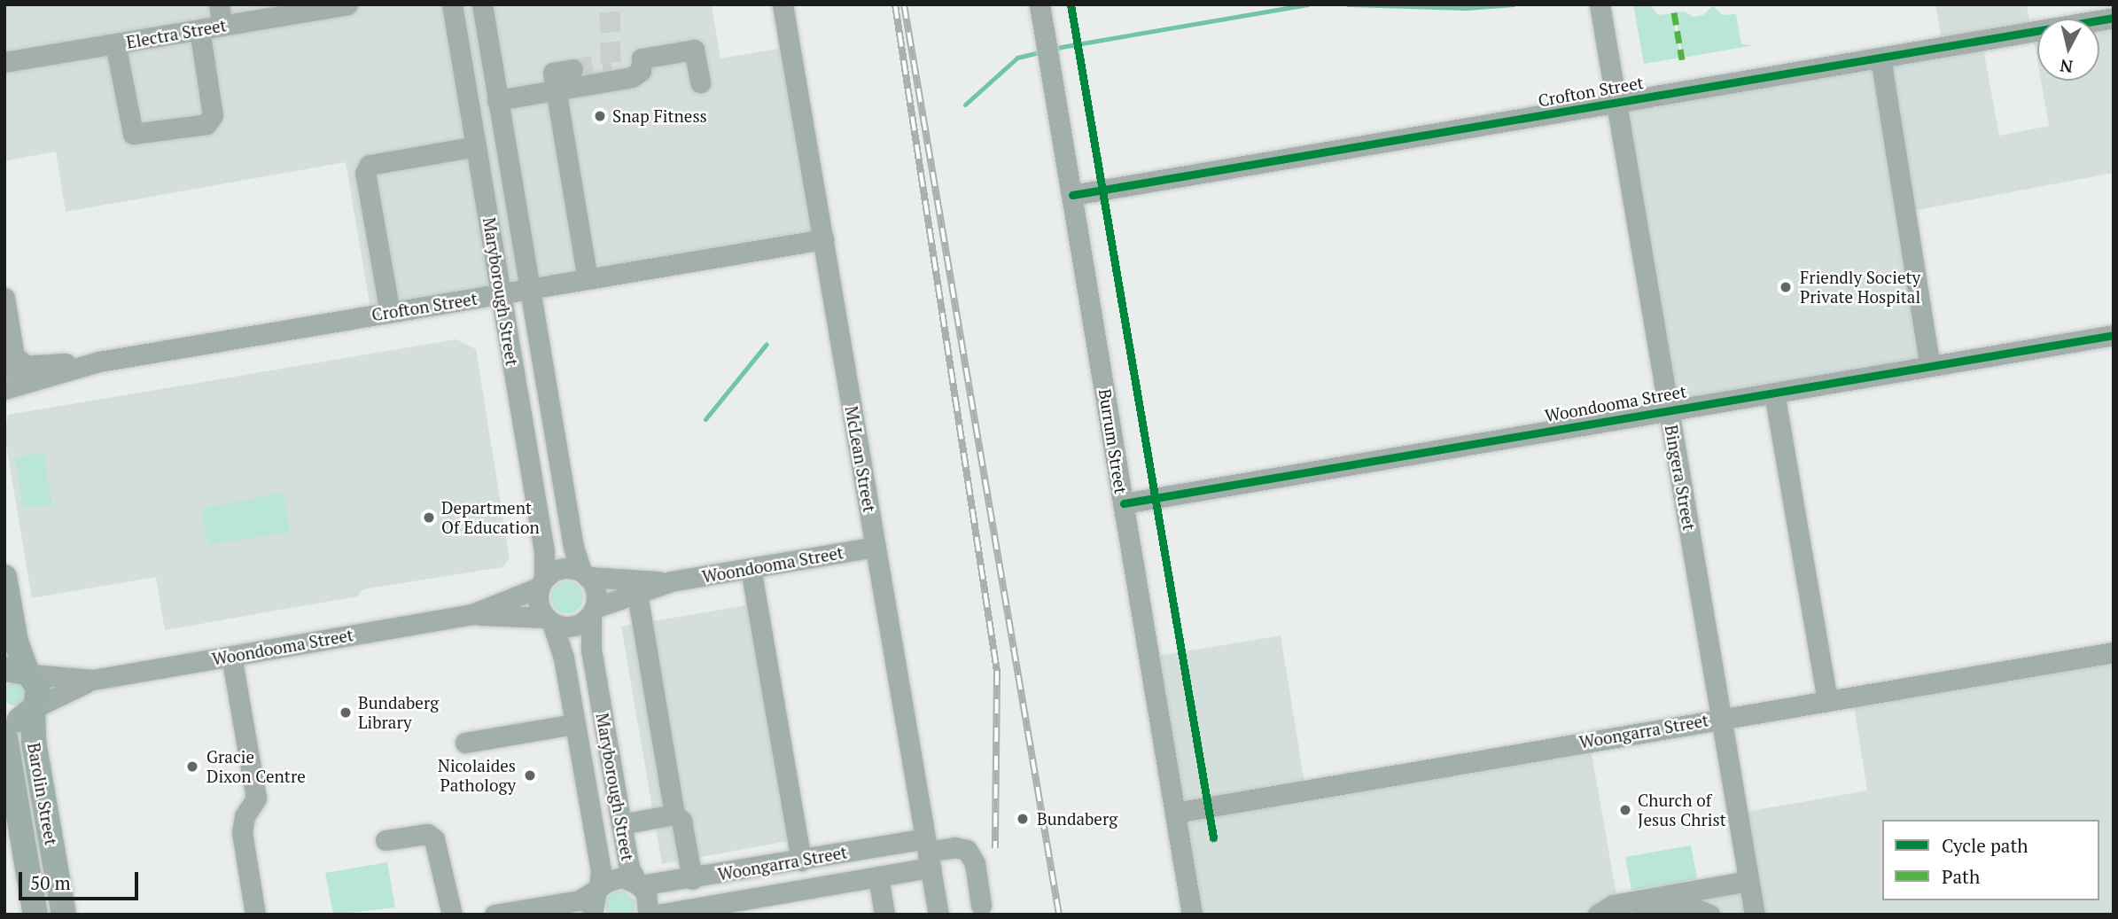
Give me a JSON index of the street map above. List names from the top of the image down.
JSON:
{
  "streets": {
    "main road": ["Barolin Street"],
    "street": [
      "Electra Street",
      "Crofton Street",
      "Maryborough Street",
      "Woondooma Street",
      "Burrum Street",
      "McLean Street",
      "Bingera Street",
      "Woongarra Street"
    ]
  },
  "crossings": [
    ["Crofton Street", "Maryborough Street"],
    ["Crofton Street", "Burrum Street"],
    ["Crofton Street", "McLean Street"],
    ["Crofton Street", "Bingera Street"],
    ["Maryborough Street", "Woondooma Street"],
    ["Maryborough Street", "Woongarra Street"],
    ["Woondooma Street", "Burrum Street"],
    ["Woondooma Street", "McLean Street"],
    ["Woondooma Street", "Bingera Street"],
    ["Woondooma Street", "Barolin Street"],
    ["Burrum Street", "Woongarra Street"],
    ["McLean Street", "Woongarra Street"],
    ["Bingera Street", "Woongarra Street"]
  ],
  "places": [
    "Snap Fitness",
    "Friendly Society Private Hospital",
    "Department Of Education",
    "Bundaberg Library",
    "Gracie Dixon Centre",
    "Nicolaides Pathology",
    "Church of Jesus Christ",
    "Bundaberg"
  ],
  "legend": ["Cycle path", "Path"],
  "scale_bar": "50 m",
  "north": "bottom"
}
